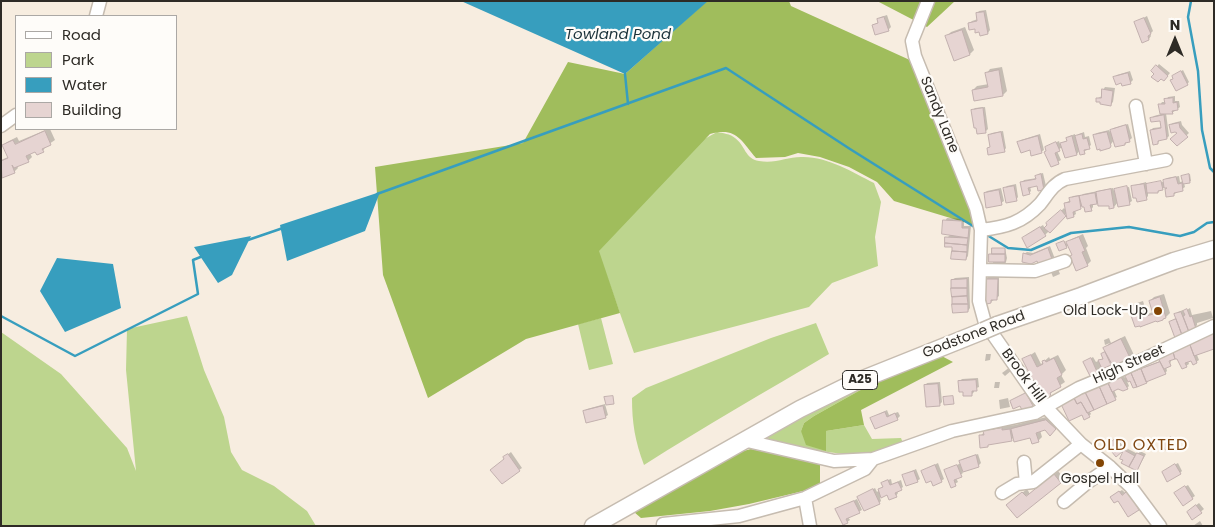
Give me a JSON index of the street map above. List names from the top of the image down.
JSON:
{
  "streets": {
    "main road": ["Godstone Road", "A25"],
    "street": ["Sandy Lane", "High Street", "Brook Hill"]
  },
  "crossings": [
    ["Sandy Lane", "Brook Hill"],
    ["High Street", "Brook Hill"]
  ],
  "districts": ["OLD OXTED"],
  "water": ["Towland Pond"],
  "places": ["Old Lock-Up", "Gospel Hall"],
  "legend": [
    "Road",
    "Park",
    "Water",
    "Building"
  ],
  "north": "top"
}
